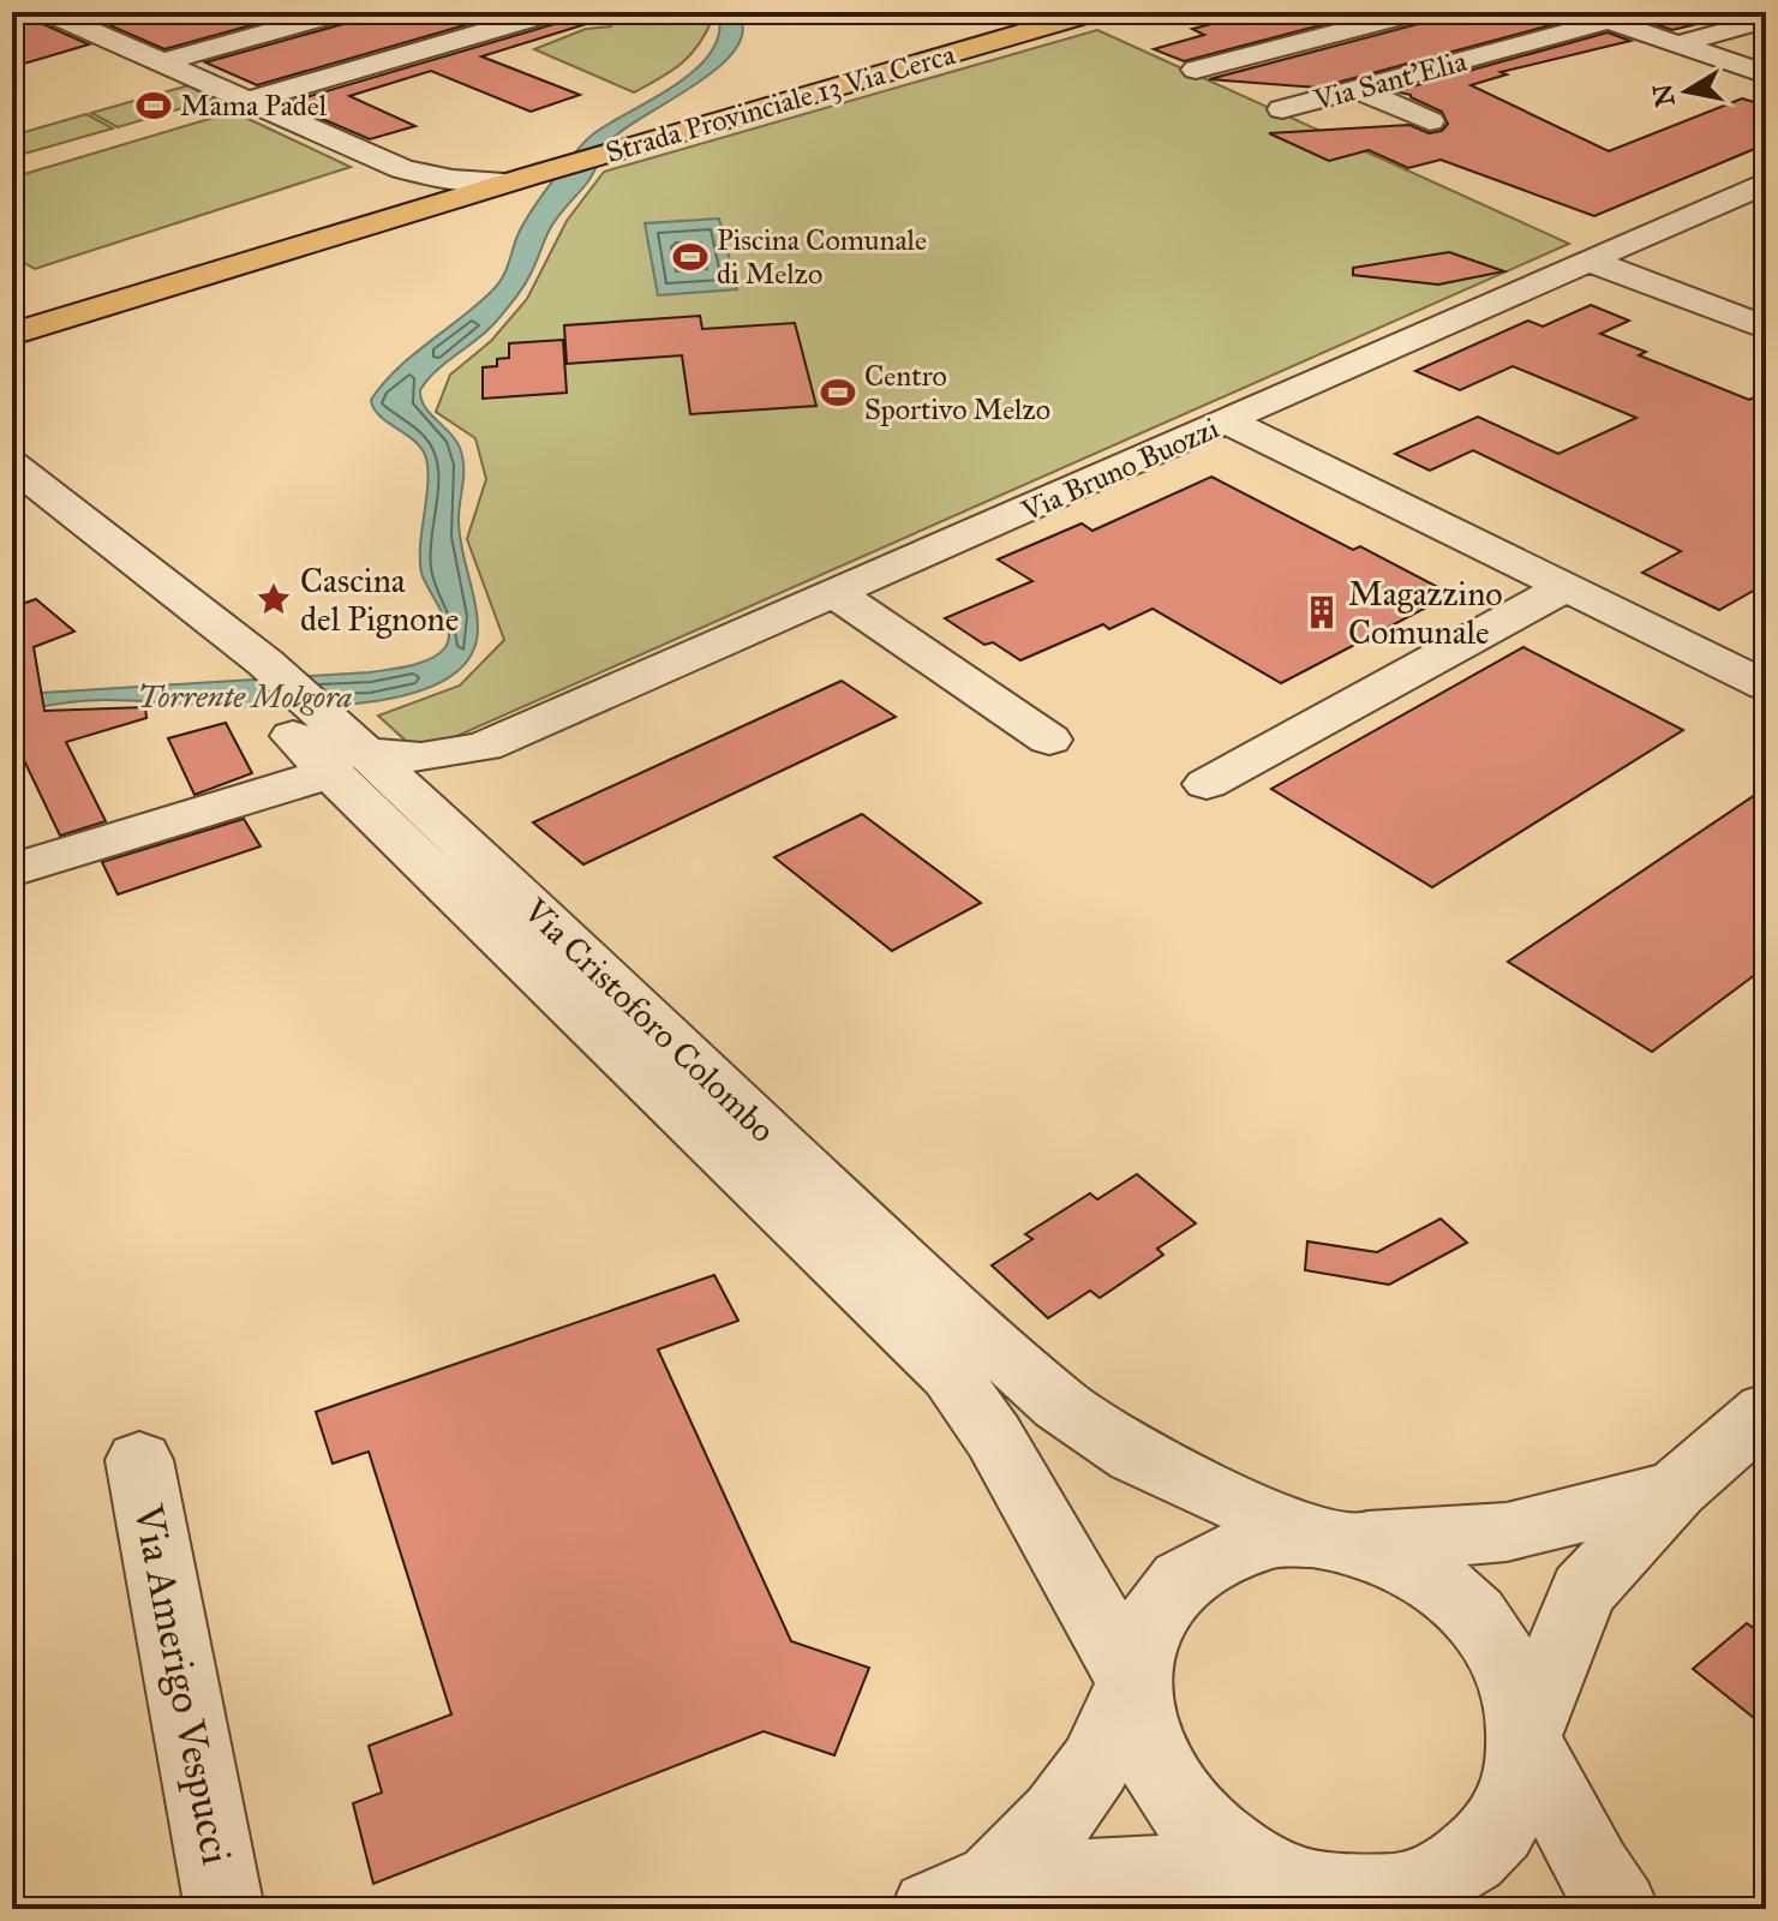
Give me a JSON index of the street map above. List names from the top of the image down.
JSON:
{
  "streets": {
    "main road": ["Strada Provinciale 13 Via Cerca"],
    "street": [
      "Via Sant'Elia",
      "Via Bruno Buozzi",
      "Via Cristoforo Colombo",
      "Via Amerigo Vespucci"
    ]
  },
  "crossings": [
    ["Via Bruno Buozzi", "Via Cristoforo Colombo"]
  ],
  "water": ["Torrente Molgora"],
  "places": {
    "sports": ["Mama Padel", "Piscina Comunale di Melzo", "Centro Sportivo Melzo"],
    "place": ["Cascina del Pignone"],
    "building": ["Magazzino Comunale"]
  },
  "north": "left"
}
